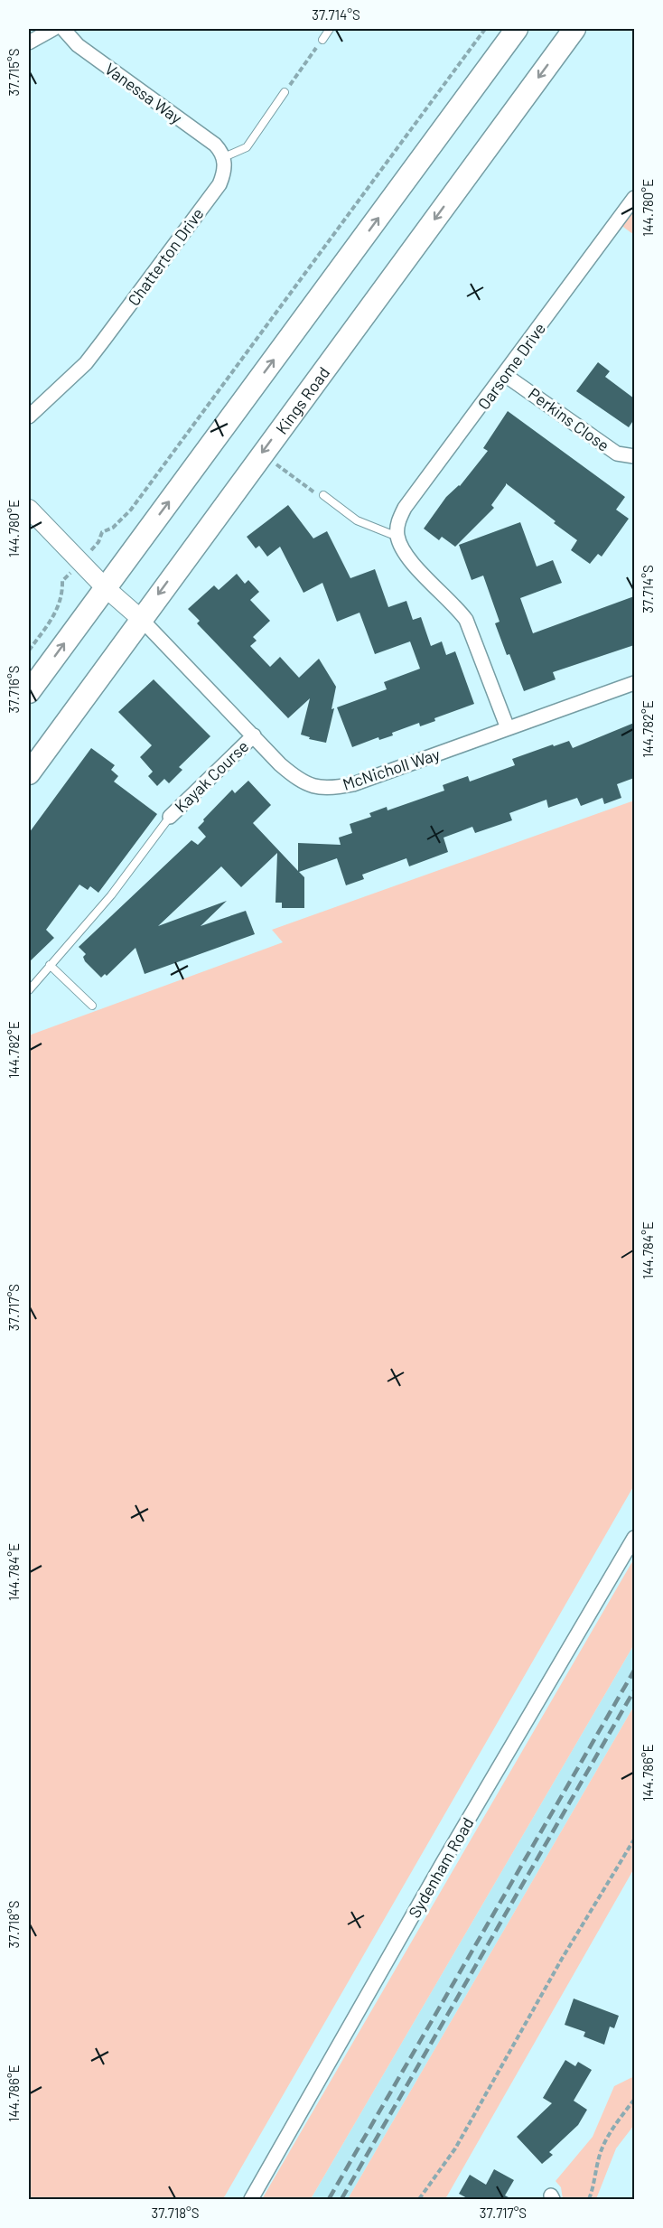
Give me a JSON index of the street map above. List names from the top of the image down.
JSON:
{
  "streets": {
    "main road": ["Kings Road"],
    "street": [
      "Vanessa Way",
      "Chatterton Drive",
      "Oarsome Drive",
      "Perkins Close",
      "McNicholl Way",
      "Kayak Course",
      "Sydenham Road"
    ]
  },
  "crossings": [
    ["Vanessa Way", "Chatterton Drive"],
    ["Oarsome Drive", "Perkins Close"],
    ["Kings Road", "McNicholl Way"],
    ["McNicholl Way", "Kayak Course"]
  ],
  "coordinates": [
    "37.714°S",
    "37.715°S",
    "144.780°E",
    "37.716°S",
    "144.782°E",
    "144.784°E",
    "37.717°S",
    "144.786°E",
    "37.718°S"
  ]
}
